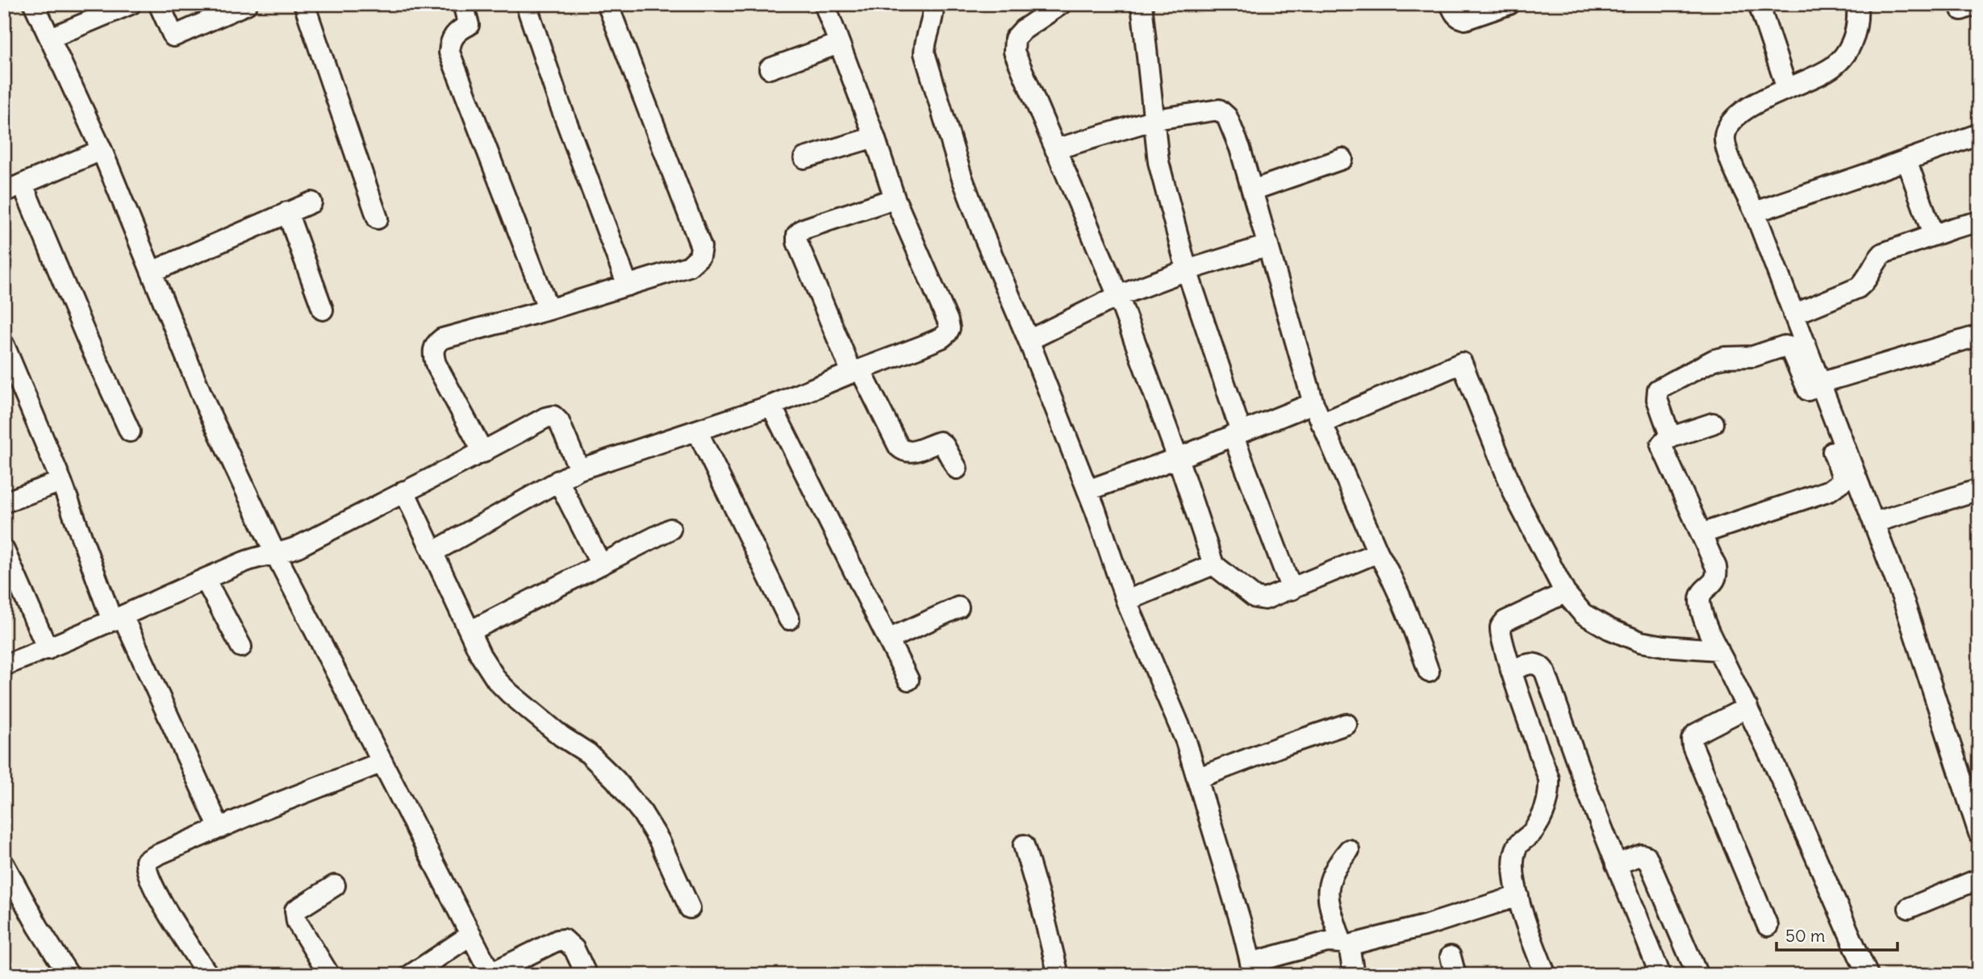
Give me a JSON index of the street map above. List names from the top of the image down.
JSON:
{
  "scale_bar": "50 m"
}
